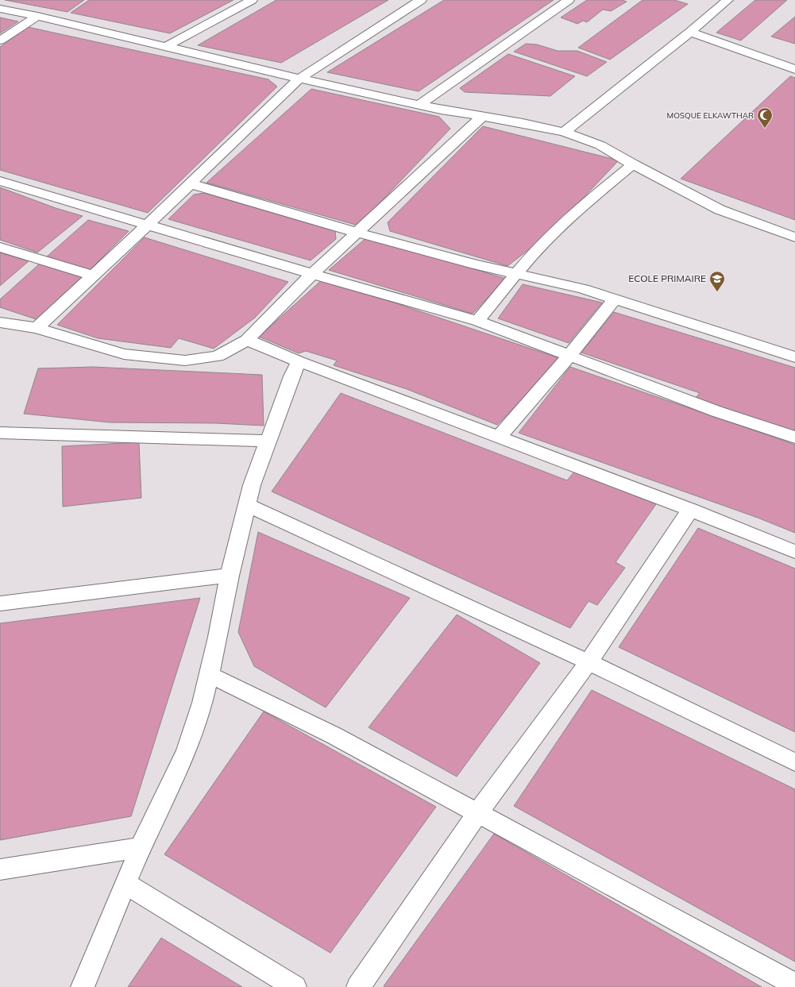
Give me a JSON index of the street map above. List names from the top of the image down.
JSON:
{
  "places": {
    "mosque": ["MOSQUE ELKAWTHAR"],
    "school or university": ["ECOLE PRIMAIRE"]
  }
}
